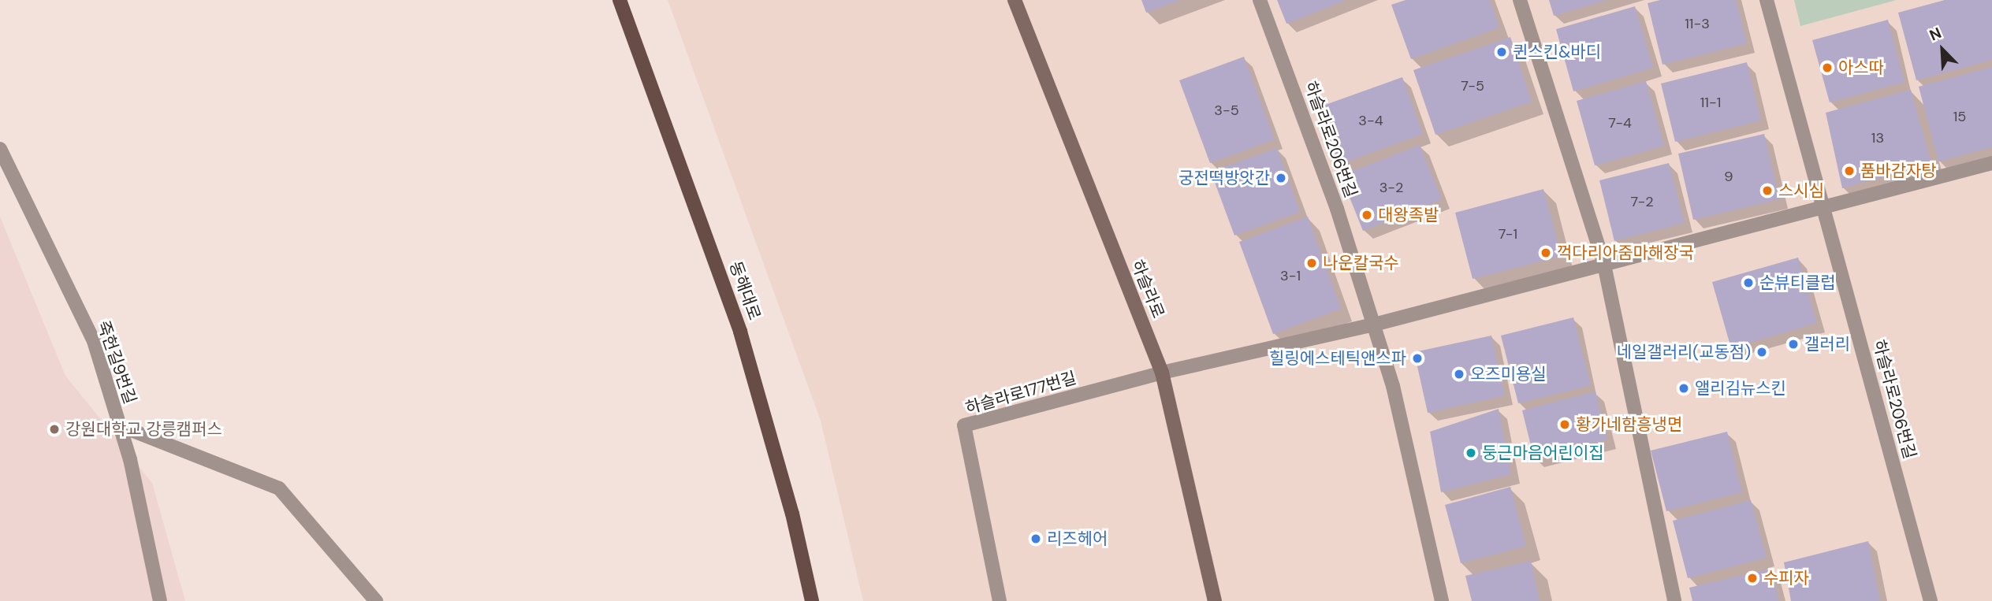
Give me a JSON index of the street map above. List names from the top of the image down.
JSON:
{
  "streets": {
    "main road": ["동해대로"],
    "street": [
      "하슬라로206번길",
      "하슬라로",
      "죽헌길9번길",
      "하슬라로177번길"
    ]
  },
  "crossings": [
    ["하슬라로", "하슬라로177번길"]
  ],
  "places": [
    "퀸스킨&바디",
    "아스따",
    "품바감자탕",
    "궁전떡방앗간",
    "스시심",
    "대왕족발",
    "꺽다리아줌마해장국",
    "나운칼국수",
    "순뷰티클럽",
    "갤러리",
    "네일갤러리(교동점)",
    "힐링에스테틱앤스파",
    "오즈미용실",
    "앨리김뉴스킨",
    "황가네함흥냉면",
    "강원대학교 강릉캠퍼스",
    "둥근마음어린이집",
    "리즈헤어",
    "수피자"
  ],
  "house_numbers": [
    "11-3",
    "7-5",
    "11-1",
    "3-5",
    "15",
    "3-4",
    "7-4",
    "13",
    "9",
    "3-2",
    "7-2",
    "7-1",
    "3-1"
  ],
  "north": "top left"
}
